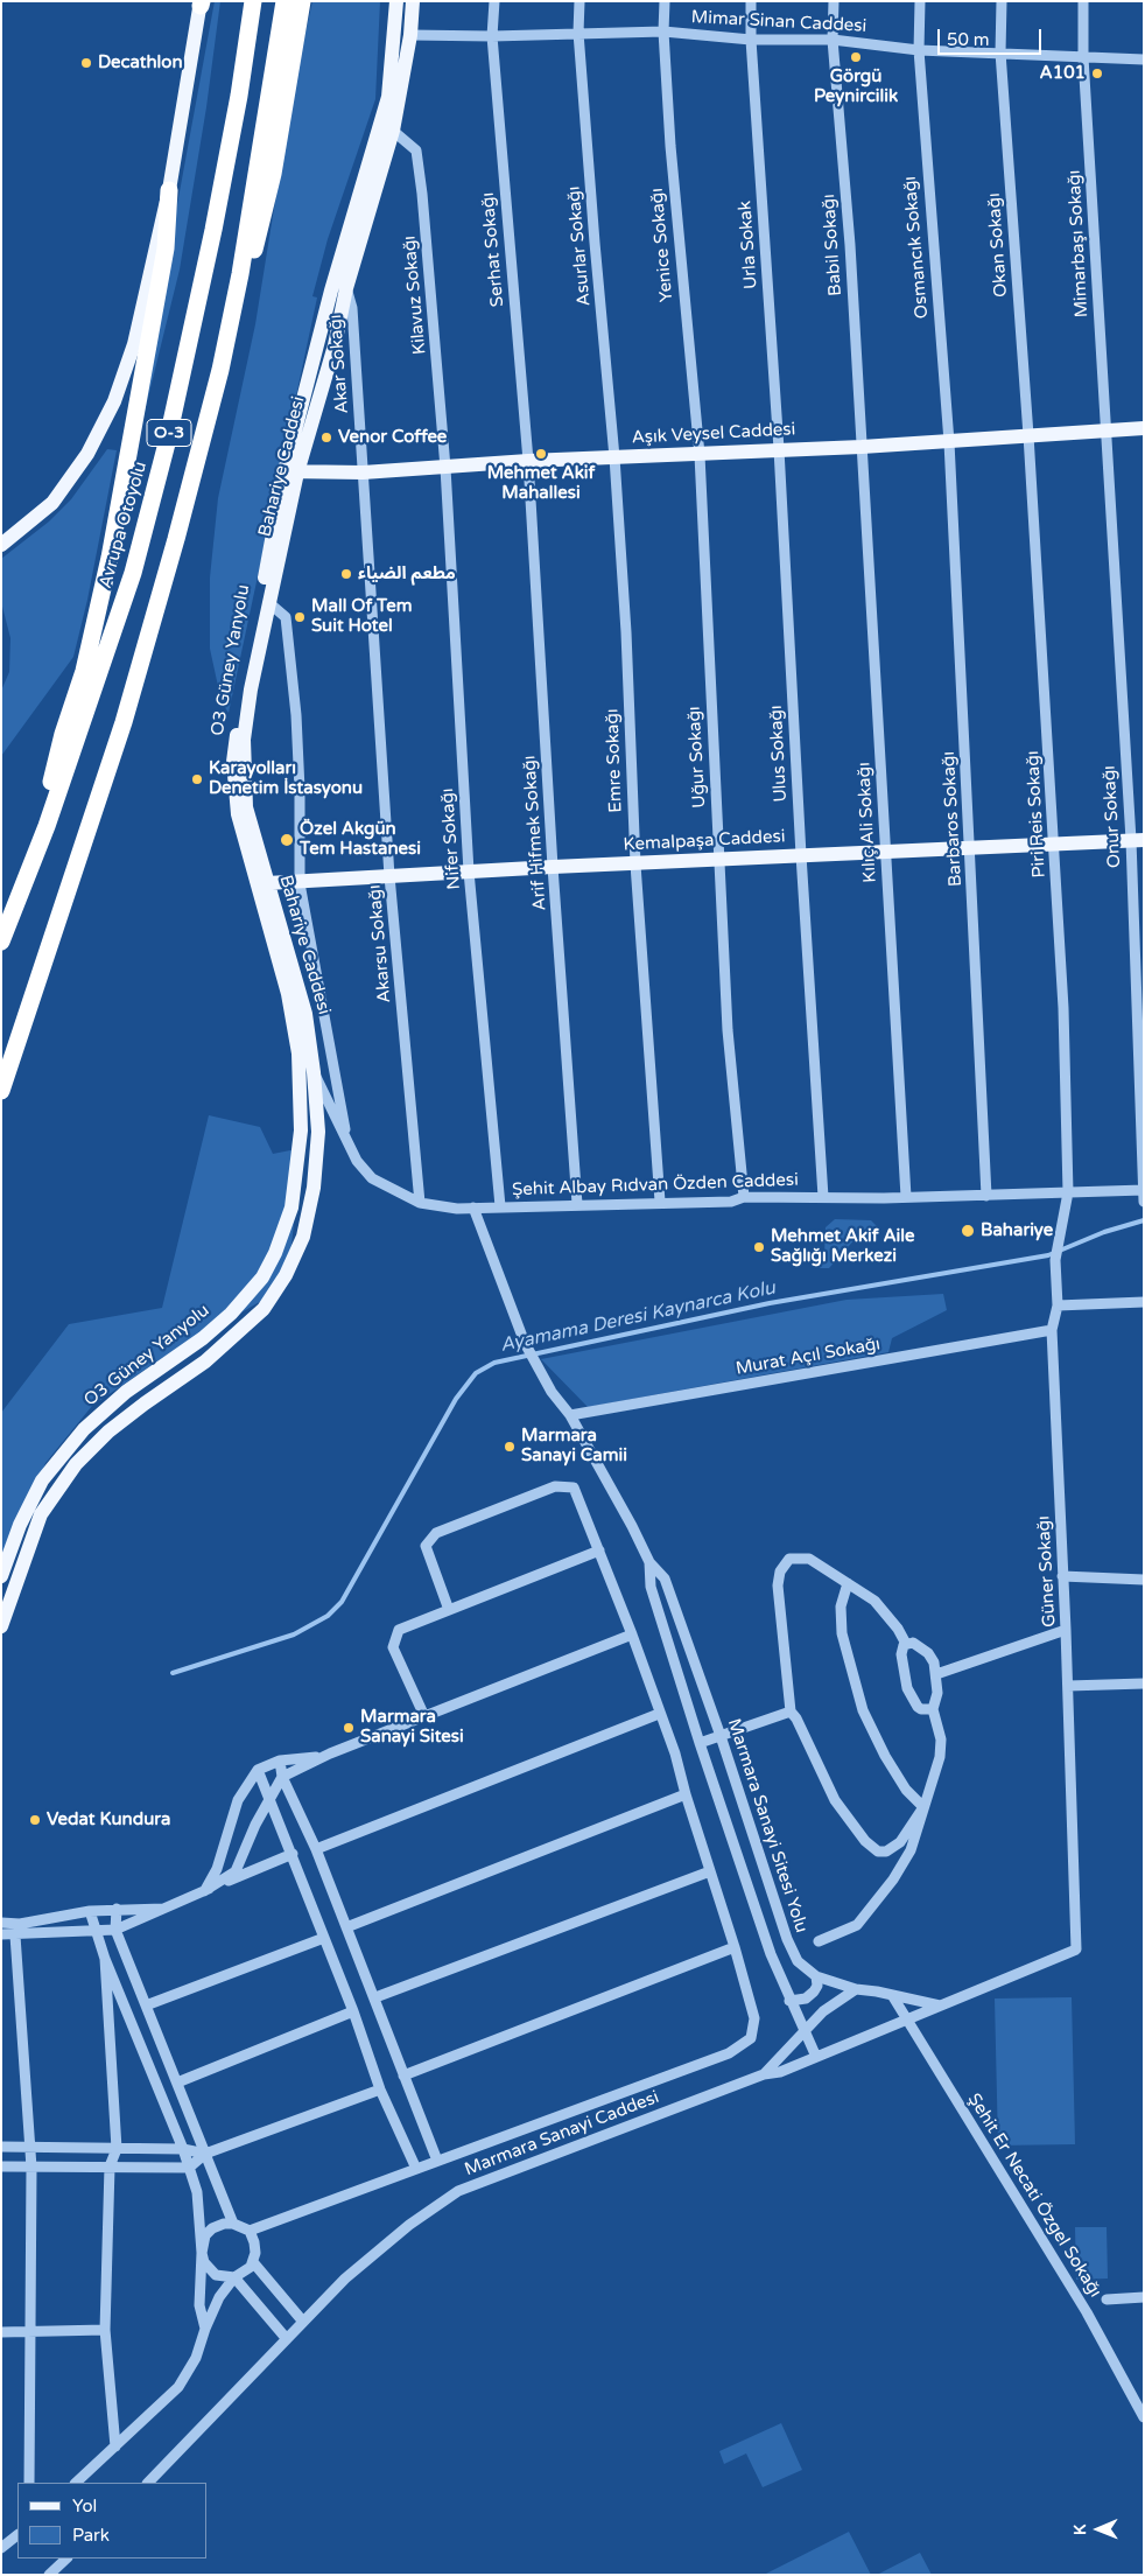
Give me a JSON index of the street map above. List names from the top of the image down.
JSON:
{
  "streets": {
    "highway": ["O-3", "Avrupa Otoyolu"],
    "main road": [
      "Aşık Veysel Caddesi",
      "Bahariye Caddesi",
      "O3 Güney Yanyolu",
      "Kemalpaşa Caddesi"
    ],
    "street": [
      "Mimar Sinan Caddesi",
      "Mimarbaşı Sokağı",
      "Yenice Sokağı",
      "Urla Sokak",
      "Babil Sokağı",
      "Okan Sokağı",
      "Asurlar Sokağı",
      "Osmancık Sokağı",
      "Serhat Sokağı",
      "Kilavuz Sokağı",
      "Akar Sokağı",
      "Ulus Sokağı",
      "Uğur Sokağı",
      "Emre Sokağı",
      "Piri Reis Sokağı",
      "Onur Sokağı",
      "Barbaros Sokağı",
      "Kılıç Ali Sokağı",
      "Arif Hifmek Sokağı",
      "Nifer Sokağı",
      "Akarsu Sokağı",
      "Şehit Albay Rıdvan Özden Caddesi",
      "Murat Açıl Sokağı",
      "Güner Sokağı",
      "Marmara Sanayi Sitesi Yolu",
      "Marmara Sanayi Caddesi",
      "Şehit Er Necati Özgel Sokağı"
    ]
  },
  "crossings": [
    ["Mimar Sinan Caddesi", "Mimarbaşı Sokağı"],
    ["Mimar Sinan Caddesi", "Yenice Sokağı"],
    ["Mimar Sinan Caddesi", "Urla Sokak"],
    ["Mimar Sinan Caddesi", "Babil Sokağı"],
    ["Mimar Sinan Caddesi", "Okan Sokağı"],
    ["Mimar Sinan Caddesi", "Asurlar Sokağı"],
    ["Mimar Sinan Caddesi", "Osmancık Sokağı"],
    ["Mimar Sinan Caddesi", "Serhat Sokağı"],
    ["Mimar Sinan Caddesi", "Bahariye Caddesi"],
    ["Mimarbaşı Sokağı", "Aşık Veysel Caddesi"],
    ["Mimarbaşı Sokağı", "Onur Sokağı"],
    ["Yenice Sokağı", "Aşık Veysel Caddesi"],
    ["Yenice Sokağı", "Uğur Sokağı"],
    ["Urla Sokak", "Aşık Veysel Caddesi"],
    ["Urla Sokak", "Ulus Sokağı"],
    ["Babil Sokağı", "Aşık Veysel Caddesi"],
    ["Babil Sokağı", "Kılıç Ali Sokağı"],
    ["Okan Sokağı", "Aşık Veysel Caddesi"],
    ["Okan Sokağı", "Piri Reis Sokağı"],
    ["Asurlar Sokağı", "Aşık Veysel Caddesi"],
    ["Asurlar Sokağı", "Emre Sokağı"],
    ["Osmancık Sokağı", "Aşık Veysel Caddesi"],
    ["Osmancık Sokağı", "Barbaros Sokağı"],
    ["Serhat Sokağı", "Aşık Veysel Caddesi"],
    ["Serhat Sokağı", "Arif Hifmek Sokağı"],
    ["Kilavuz Sokağı", "Aşık Veysel Caddesi"],
    ["Kilavuz Sokağı", "Bahariye Caddesi"],
    ["Kilavuz Sokağı", "Nifer Sokağı"],
    ["Akar Sokağı", "Aşık Veysel Caddesi"],
    ["Akar Sokağı", "Bahariye Caddesi"],
    ["Akar Sokağı", "Akarsu Sokağı"],
    ["Aşık Veysel Caddesi", "Bahariye Caddesi"],
    ["Aşık Veysel Caddesi", "O3 Güney Yanyolu"],
    ["Aşık Veysel Caddesi", "Ulus Sokağı"],
    ["Aşık Veysel Caddesi", "Uğur Sokağı"],
    ["Aşık Veysel Caddesi", "Emre Sokağı"],
    ["Aşık Veysel Caddesi", "Piri Reis Sokağı"],
    ["Aşık Veysel Caddesi", "Onur Sokağı"],
    ["Aşık Veysel Caddesi", "Barbaros Sokağı"],
    ["Aşık Veysel Caddesi", "Kılıç Ali Sokağı"],
    ["Aşık Veysel Caddesi", "Arif Hifmek Sokağı"],
    ["Aşık Veysel Caddesi", "Nifer Sokağı"],
    ["Aşık Veysel Caddesi", "Akarsu Sokağı"],
    ["Bahariye Caddesi", "O3 Güney Yanyolu"],
    ["Bahariye Caddesi", "Kemalpaşa Caddesi"],
    ["Bahariye Caddesi", "Şehit Albay Rıdvan Özden Caddesi"],
    ["Ulus Sokağı", "Kemalpaşa Caddesi"],
    ["Ulus Sokağı", "Şehit Albay Rıdvan Özden Caddesi"],
    ["Uğur Sokağı", "Kemalpaşa Caddesi"],
    ["Uğur Sokağı", "Şehit Albay Rıdvan Özden Caddesi"],
    ["Emre Sokağı", "Kemalpaşa Caddesi"],
    ["Emre Sokağı", "Şehit Albay Rıdvan Özden Caddesi"],
    ["Piri Reis Sokağı", "Kemalpaşa Caddesi"],
    ["Piri Reis Sokağı", "Şehit Albay Rıdvan Özden Caddesi"],
    ["Piri Reis Sokağı", "Güner Sokağı"],
    ["Onur Sokağı", "Kemalpaşa Caddesi"],
    ["Onur Sokağı", "Şehit Albay Rıdvan Özden Caddesi"],
    ["Barbaros Sokağı", "Kemalpaşa Caddesi"],
    ["Barbaros Sokağı", "Şehit Albay Rıdvan Özden Caddesi"],
    ["Kılıç Ali Sokağı", "Kemalpaşa Caddesi"],
    ["Kılıç Ali Sokağı", "Şehit Albay Rıdvan Özden Caddesi"],
    ["Arif Hifmek Sokağı", "Kemalpaşa Caddesi"],
    ["Arif Hifmek Sokağı", "Şehit Albay Rıdvan Özden Caddesi"],
    ["Nifer Sokağı", "Kemalpaşa Caddesi"],
    ["Nifer Sokağı", "Şehit Albay Rıdvan Özden Caddesi"],
    ["Kemalpaşa Caddesi", "Akarsu Sokağı"],
    ["Akarsu Sokağı", "Şehit Albay Rıdvan Özden Caddesi"],
    ["Şehit Albay Rıdvan Özden Caddesi", "Güner Sokağı"],
    ["Şehit Albay Rıdvan Özden Caddesi", "Marmara Sanayi Sitesi Yolu"],
    ["Murat Açıl Sokağı", "Güner Sokağı"],
    ["Murat Açıl Sokağı", "Marmara Sanayi Sitesi Yolu"],
    ["Güner Sokağı", "Marmara Sanayi Caddesi"],
    ["Marmara Sanayi Sitesi Yolu", "Marmara Sanayi Caddesi"],
    ["Marmara Sanayi Sitesi Yolu", "Şehit Er Necati Özgel Sokağı"],
    ["Marmara Sanayi Caddesi", "Şehit Er Necati Özgel Sokağı"]
  ],
  "water": ["Ayamama Deresi Kaynarca Kolu"],
  "places": [
    "Görgü Peynircilik",
    "Decathlon",
    "A101",
    "Venor Coffee",
    "Mehmet Akif Mahallesi",
    "مطعم الضياء",
    "Mall Of Tem Suit Hotel",
    "Karayolları Denetim İstasyonu",
    "Özel Akgün Tem Hastanesi",
    "Bahariye",
    "Mehmet Akif Aile Sağlığı Merkezi",
    "Marmara Sanayi Camii",
    "Marmara Sanayi Sitesi",
    "Vedat Kundura"
  ],
  "legend": ["Yol", "Park"],
  "scale_bar": "50 m",
  "north": "left"
}
